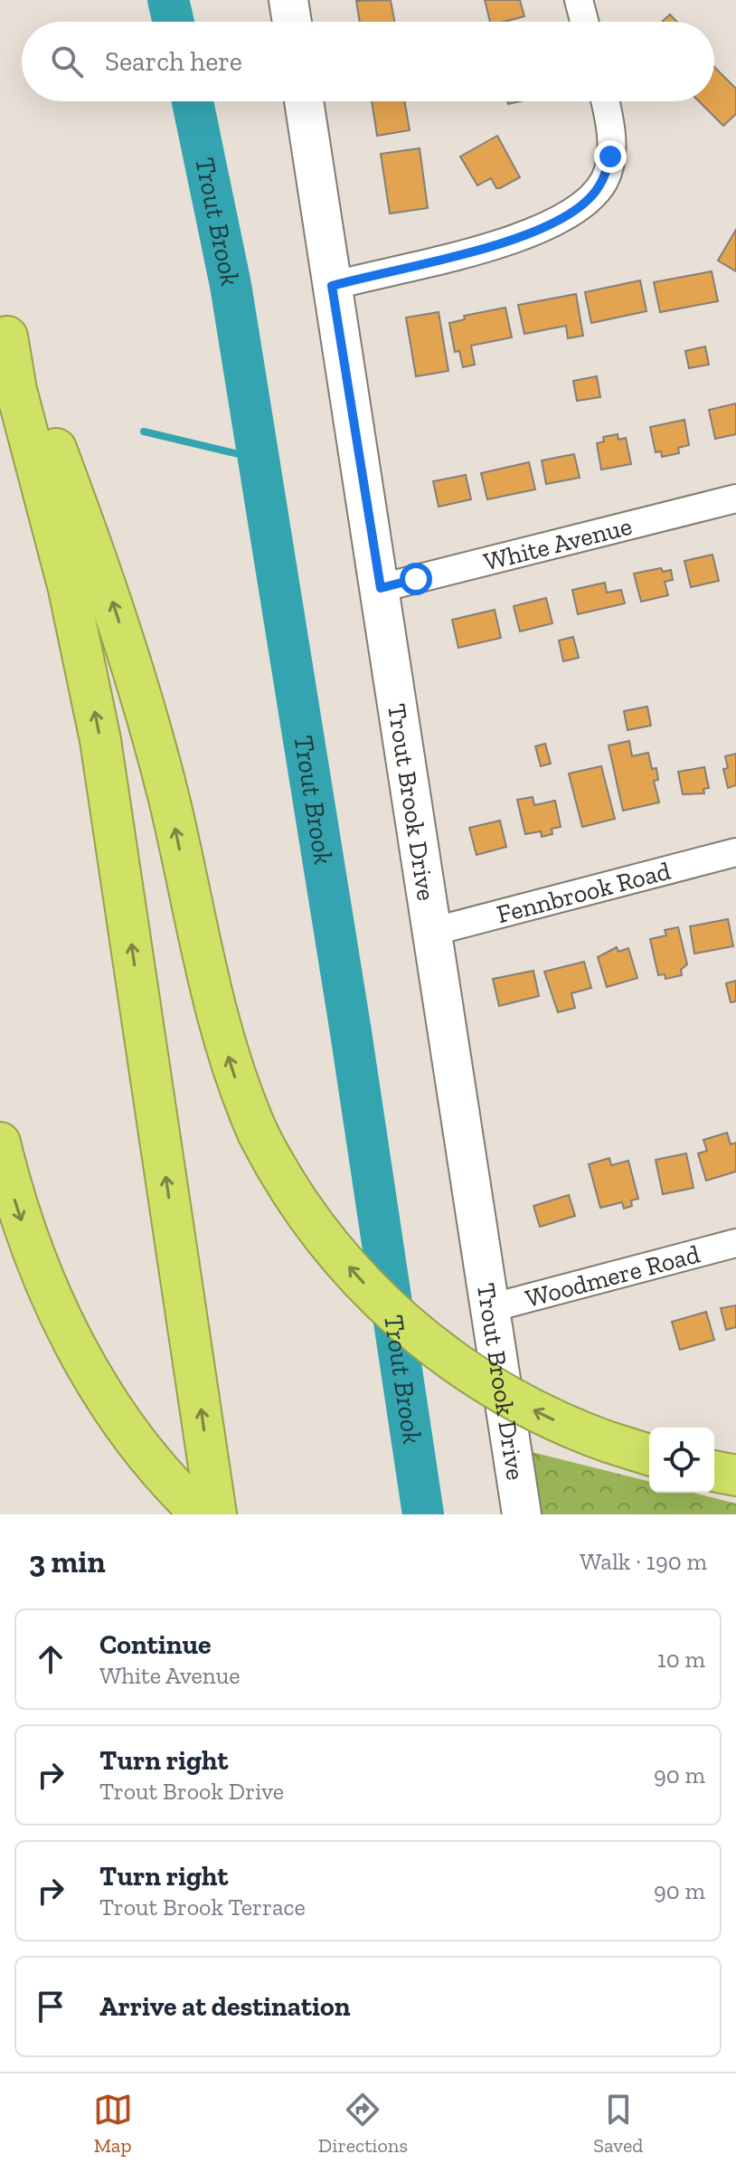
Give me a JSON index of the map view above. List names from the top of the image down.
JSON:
{
  "streets": {
    "main road": ["Trout Brook Drive"],
    "street": ["White Avenue", "Fennbrook Road", "Woodmere Road"]
  },
  "crossings": [
    ["White Avenue", "Trout Brook Drive"],
    ["Trout Brook Drive", "Fennbrook Road"],
    ["Trout Brook Drive", "Woodmere Road"]
  ],
  "water": ["Trout Brook"],
  "page": {
    "search": "Search here",
    "heading": ["3 min", "Walk · 190 m"],
    "list": [
      ["Continue", "White Avenue", "10 m"],
      ["Turn right", "Trout Brook Drive", "90 m"],
      ["Turn right", "Trout Brook Terrace", "90 m"],
      "Arrive at destination"
    ],
    "nav": ["Map", "Directions", "Saved"]
  }
}
